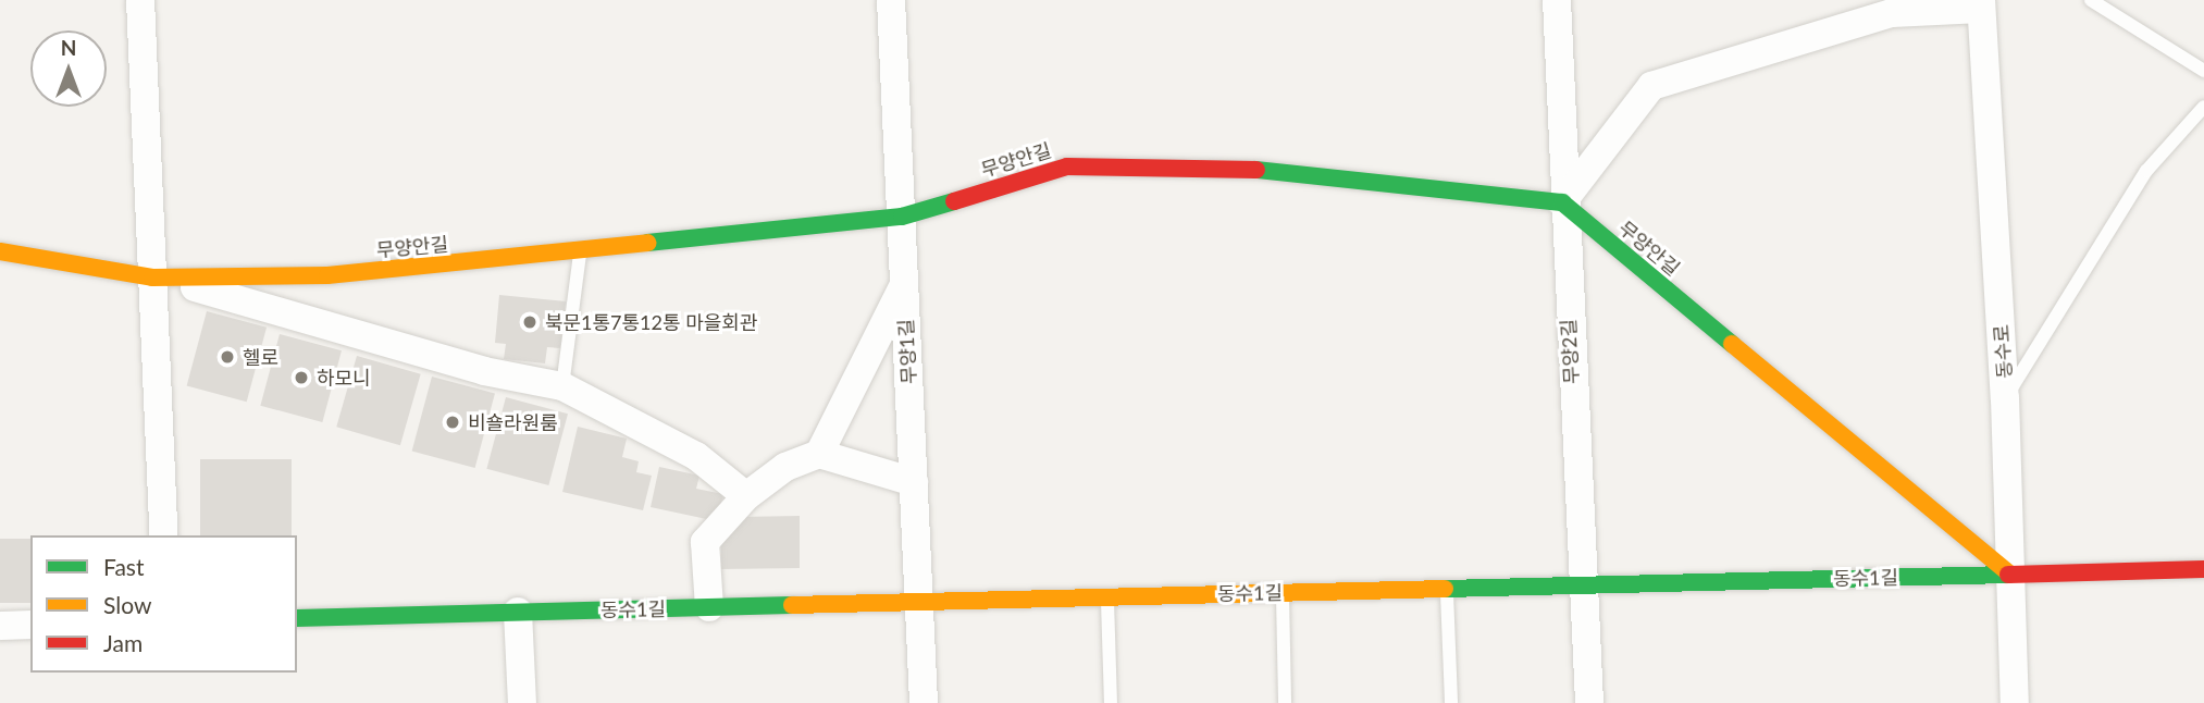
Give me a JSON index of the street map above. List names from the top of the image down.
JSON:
{
  "streets": {
    "street": [
      "무양안길",
      "무양1길",
      "무양2길",
      "동수로",
      "동수1길"
    ]
  },
  "crossings": [
    ["무양안길", "무양1길"],
    ["무양안길", "무양2길"],
    ["무양안길", "동수로"],
    ["무양안길", "동수1길"],
    ["무양1길", "동수1길"],
    ["무양2길", "동수1길"],
    ["동수로", "동수1길"]
  ],
  "places": [
    "북문1통7통12통 마을회관",
    "헬로",
    "하모니",
    "비숄라원룸"
  ],
  "legend": ["Fast", "Slow", "Jam"],
  "north": "top"
}
